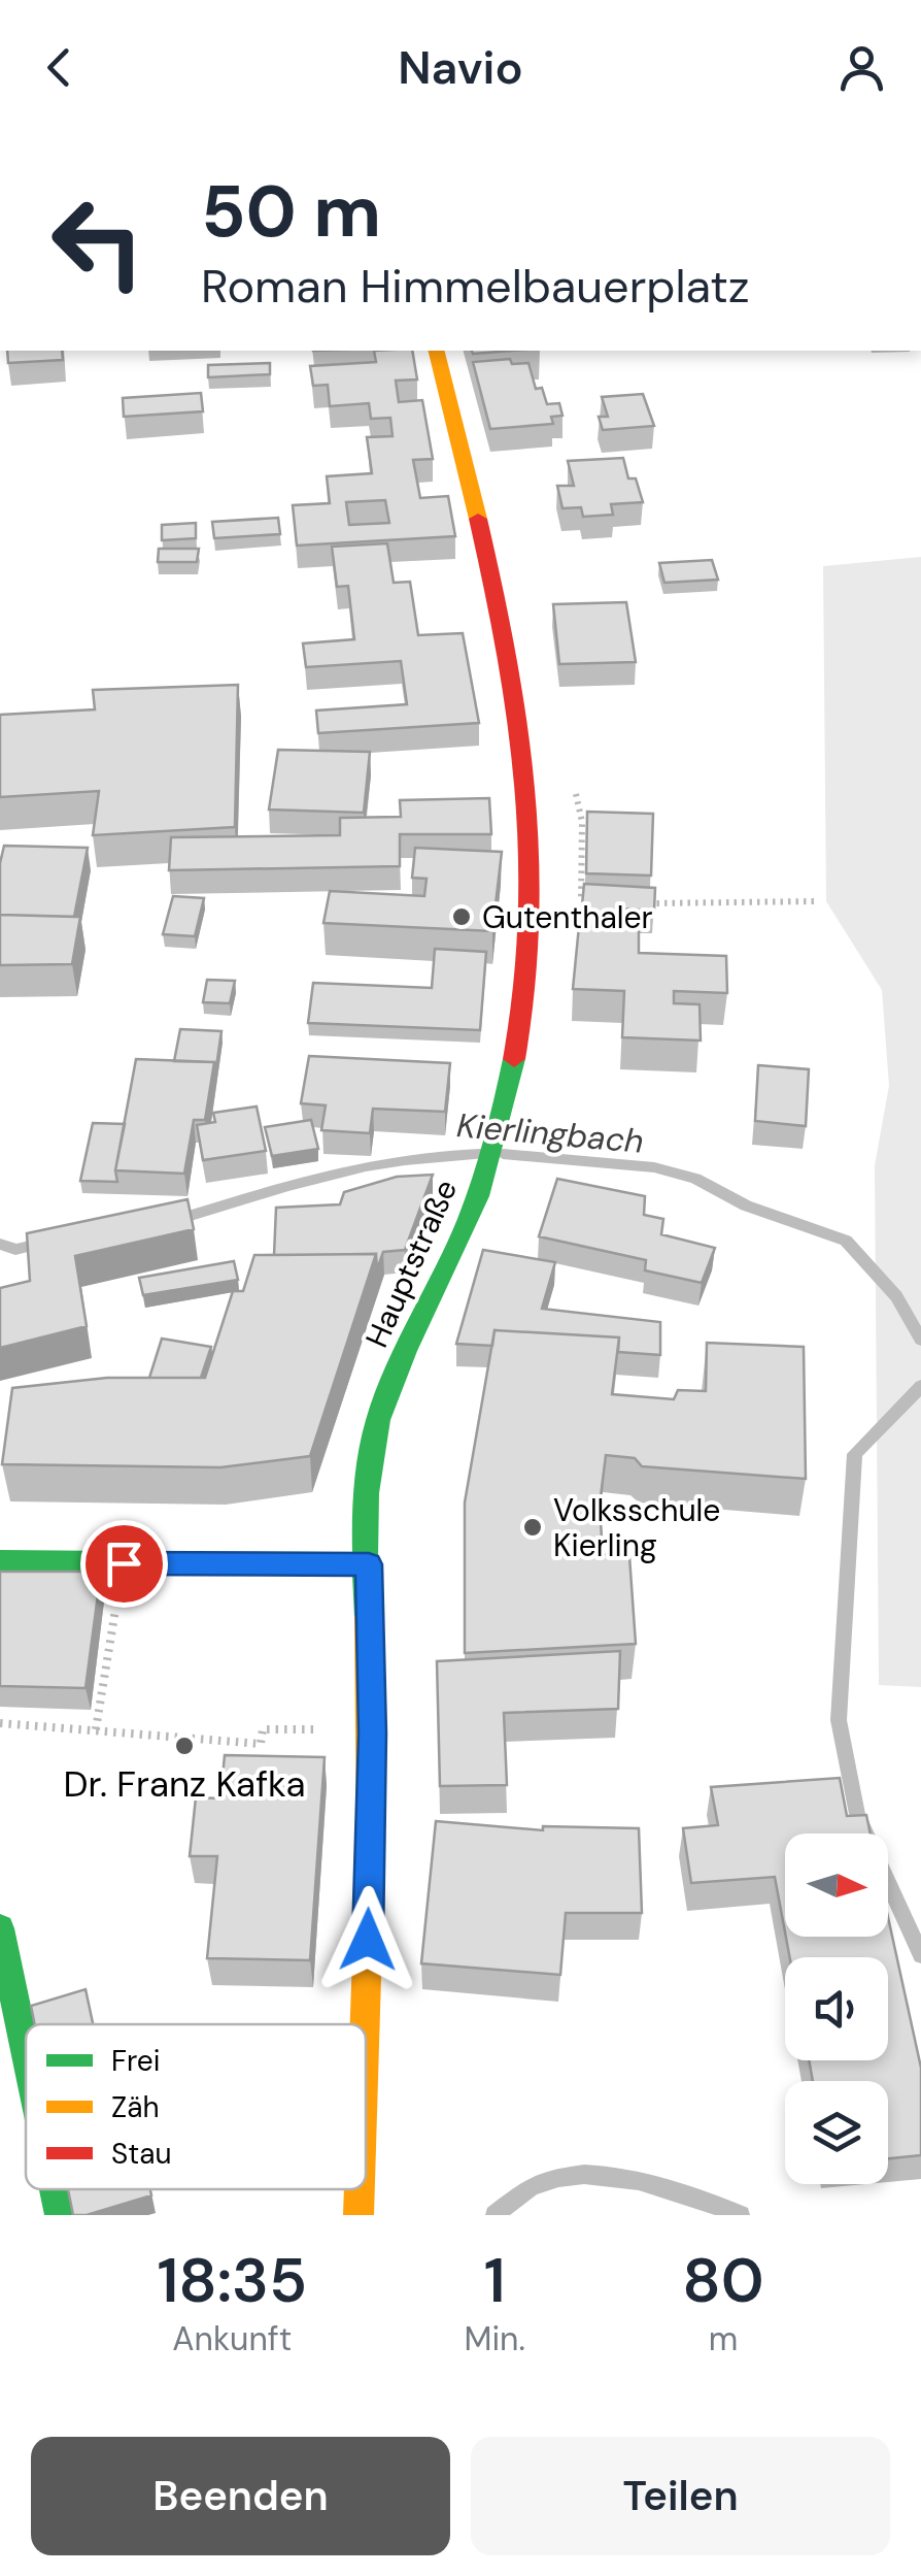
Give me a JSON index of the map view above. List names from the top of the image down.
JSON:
{
  "streets": {
    "main road": ["Hauptstraße"]
  },
  "water": ["Kierlingbach"],
  "places": ["Gutenthaler", "Volksschule Kierling", "Dr. Franz Kafka"],
  "legend": ["Frei", "Zäh", "Stau"],
  "north": "right",
  "page": {
    "header": "Navio",
    "turn": ["50 m", "Roman Himmelbauerplatz"],
    "eta": [
      "18:35",
      "Ankunft",
      "1",
      "Min.",
      "80",
      "m"
    ],
    "buttons": ["Beenden", "Teilen"]
  }
}
